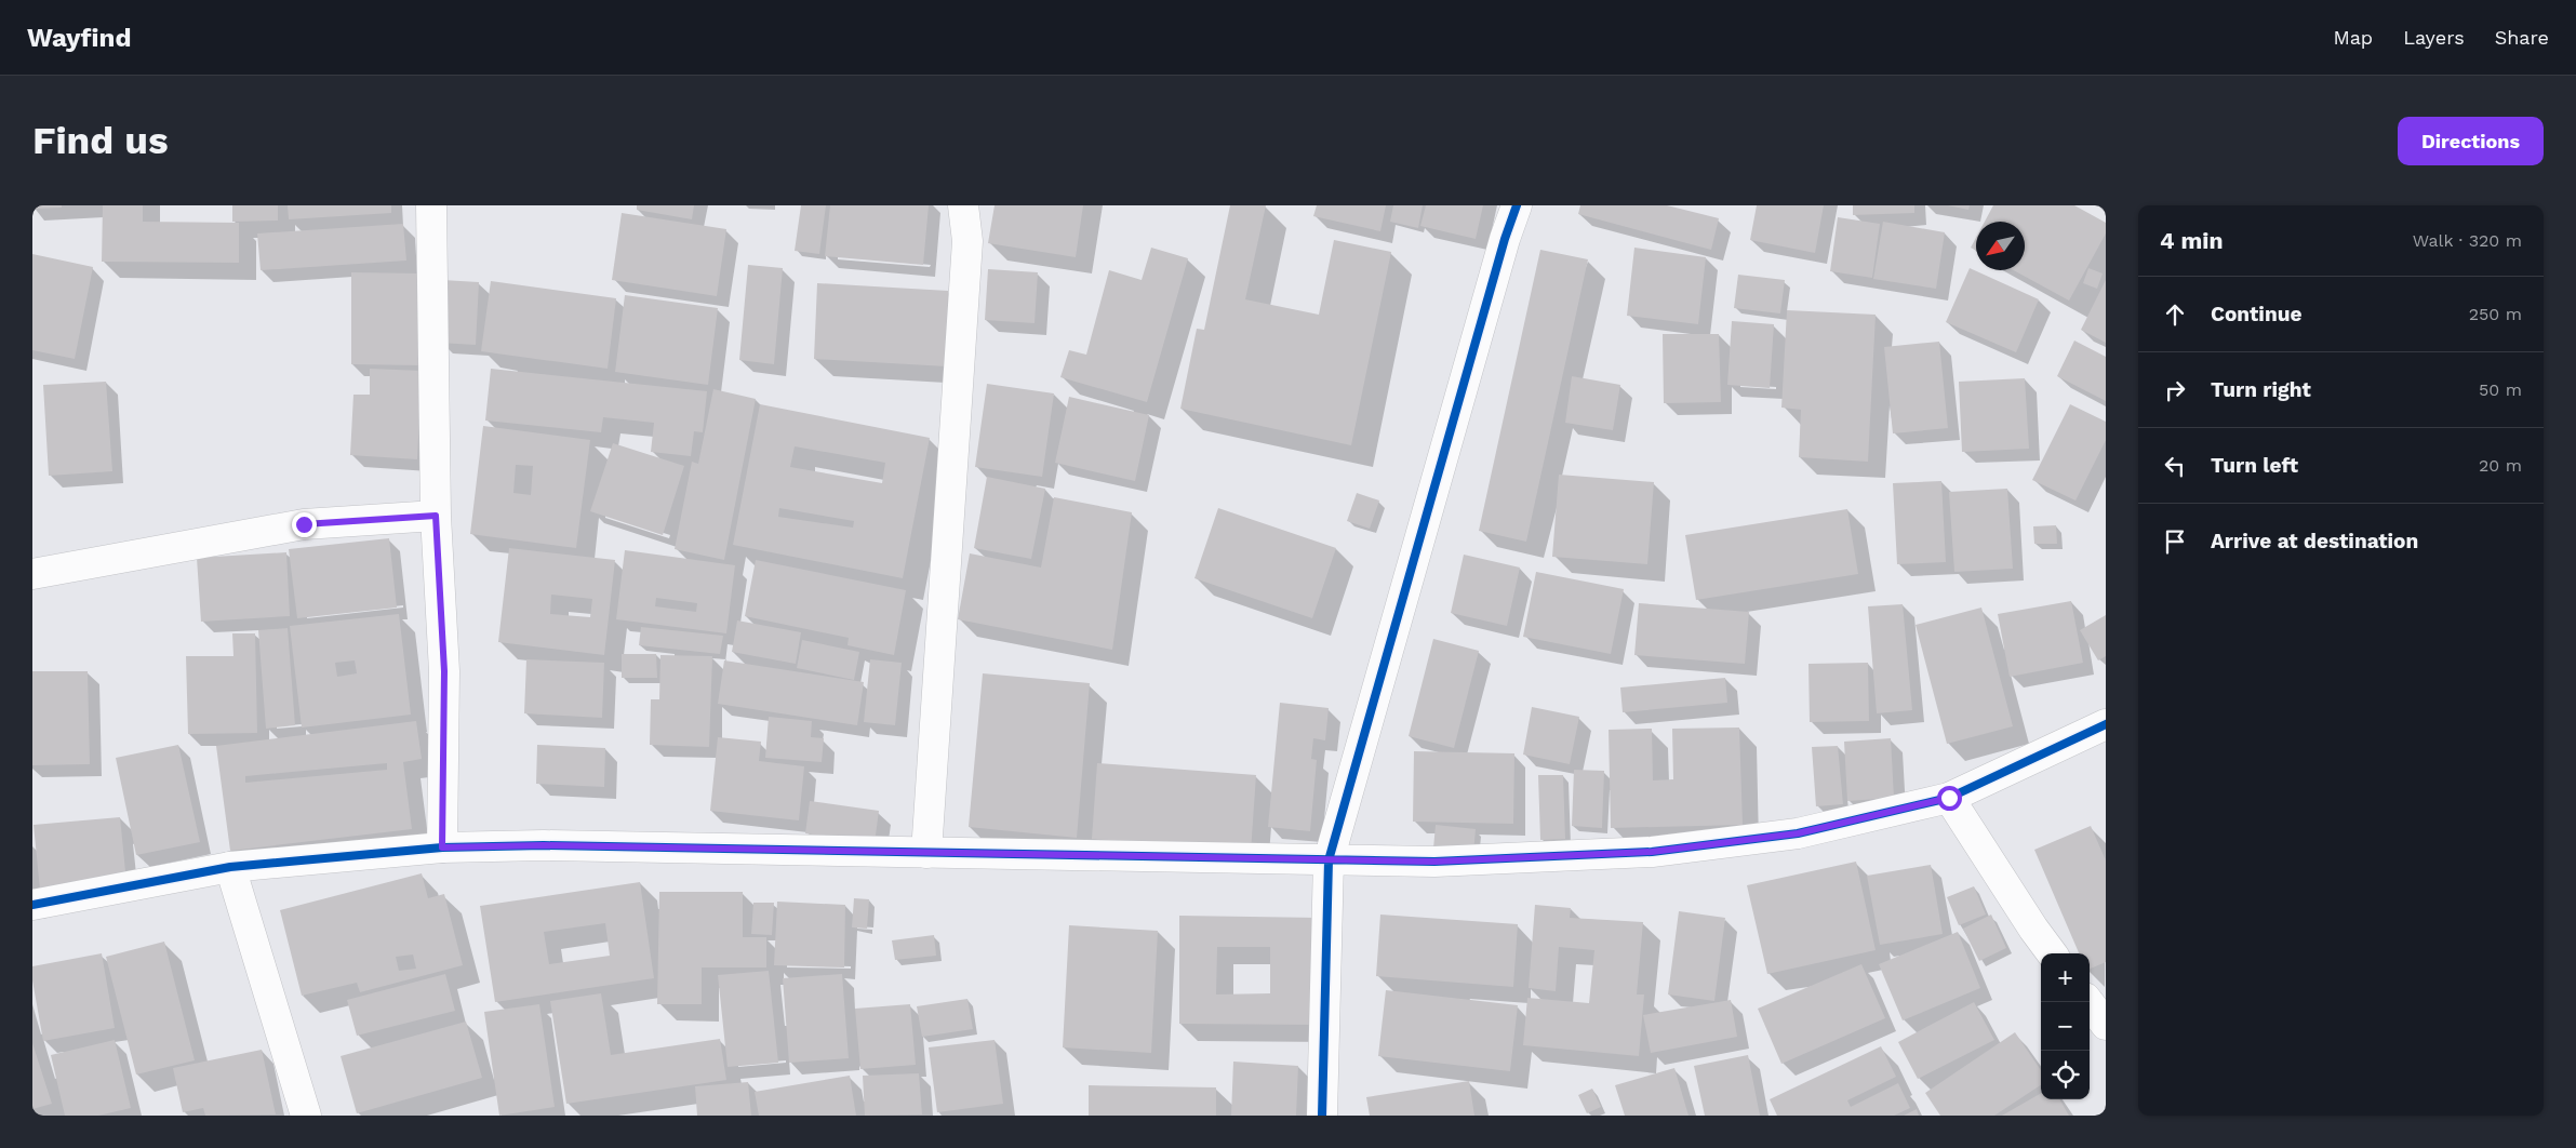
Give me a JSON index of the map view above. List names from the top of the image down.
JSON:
{
  "north": "bottom left",
  "page": {
    "header": "Wayfind",
    "nav": ["Map", "Layers", "Share"],
    "buttons": "Directions",
    "title": "Find us",
    "heading": ["4 min", "Walk · 320 m"],
    "list": [
      ["Continue", "250 m"],
      ["Turn right", "50 m"],
      ["Turn left", "20 m"],
      "Arrive at destination"
    ],
    "map_buttons": ["+", "−"]
  }
}
